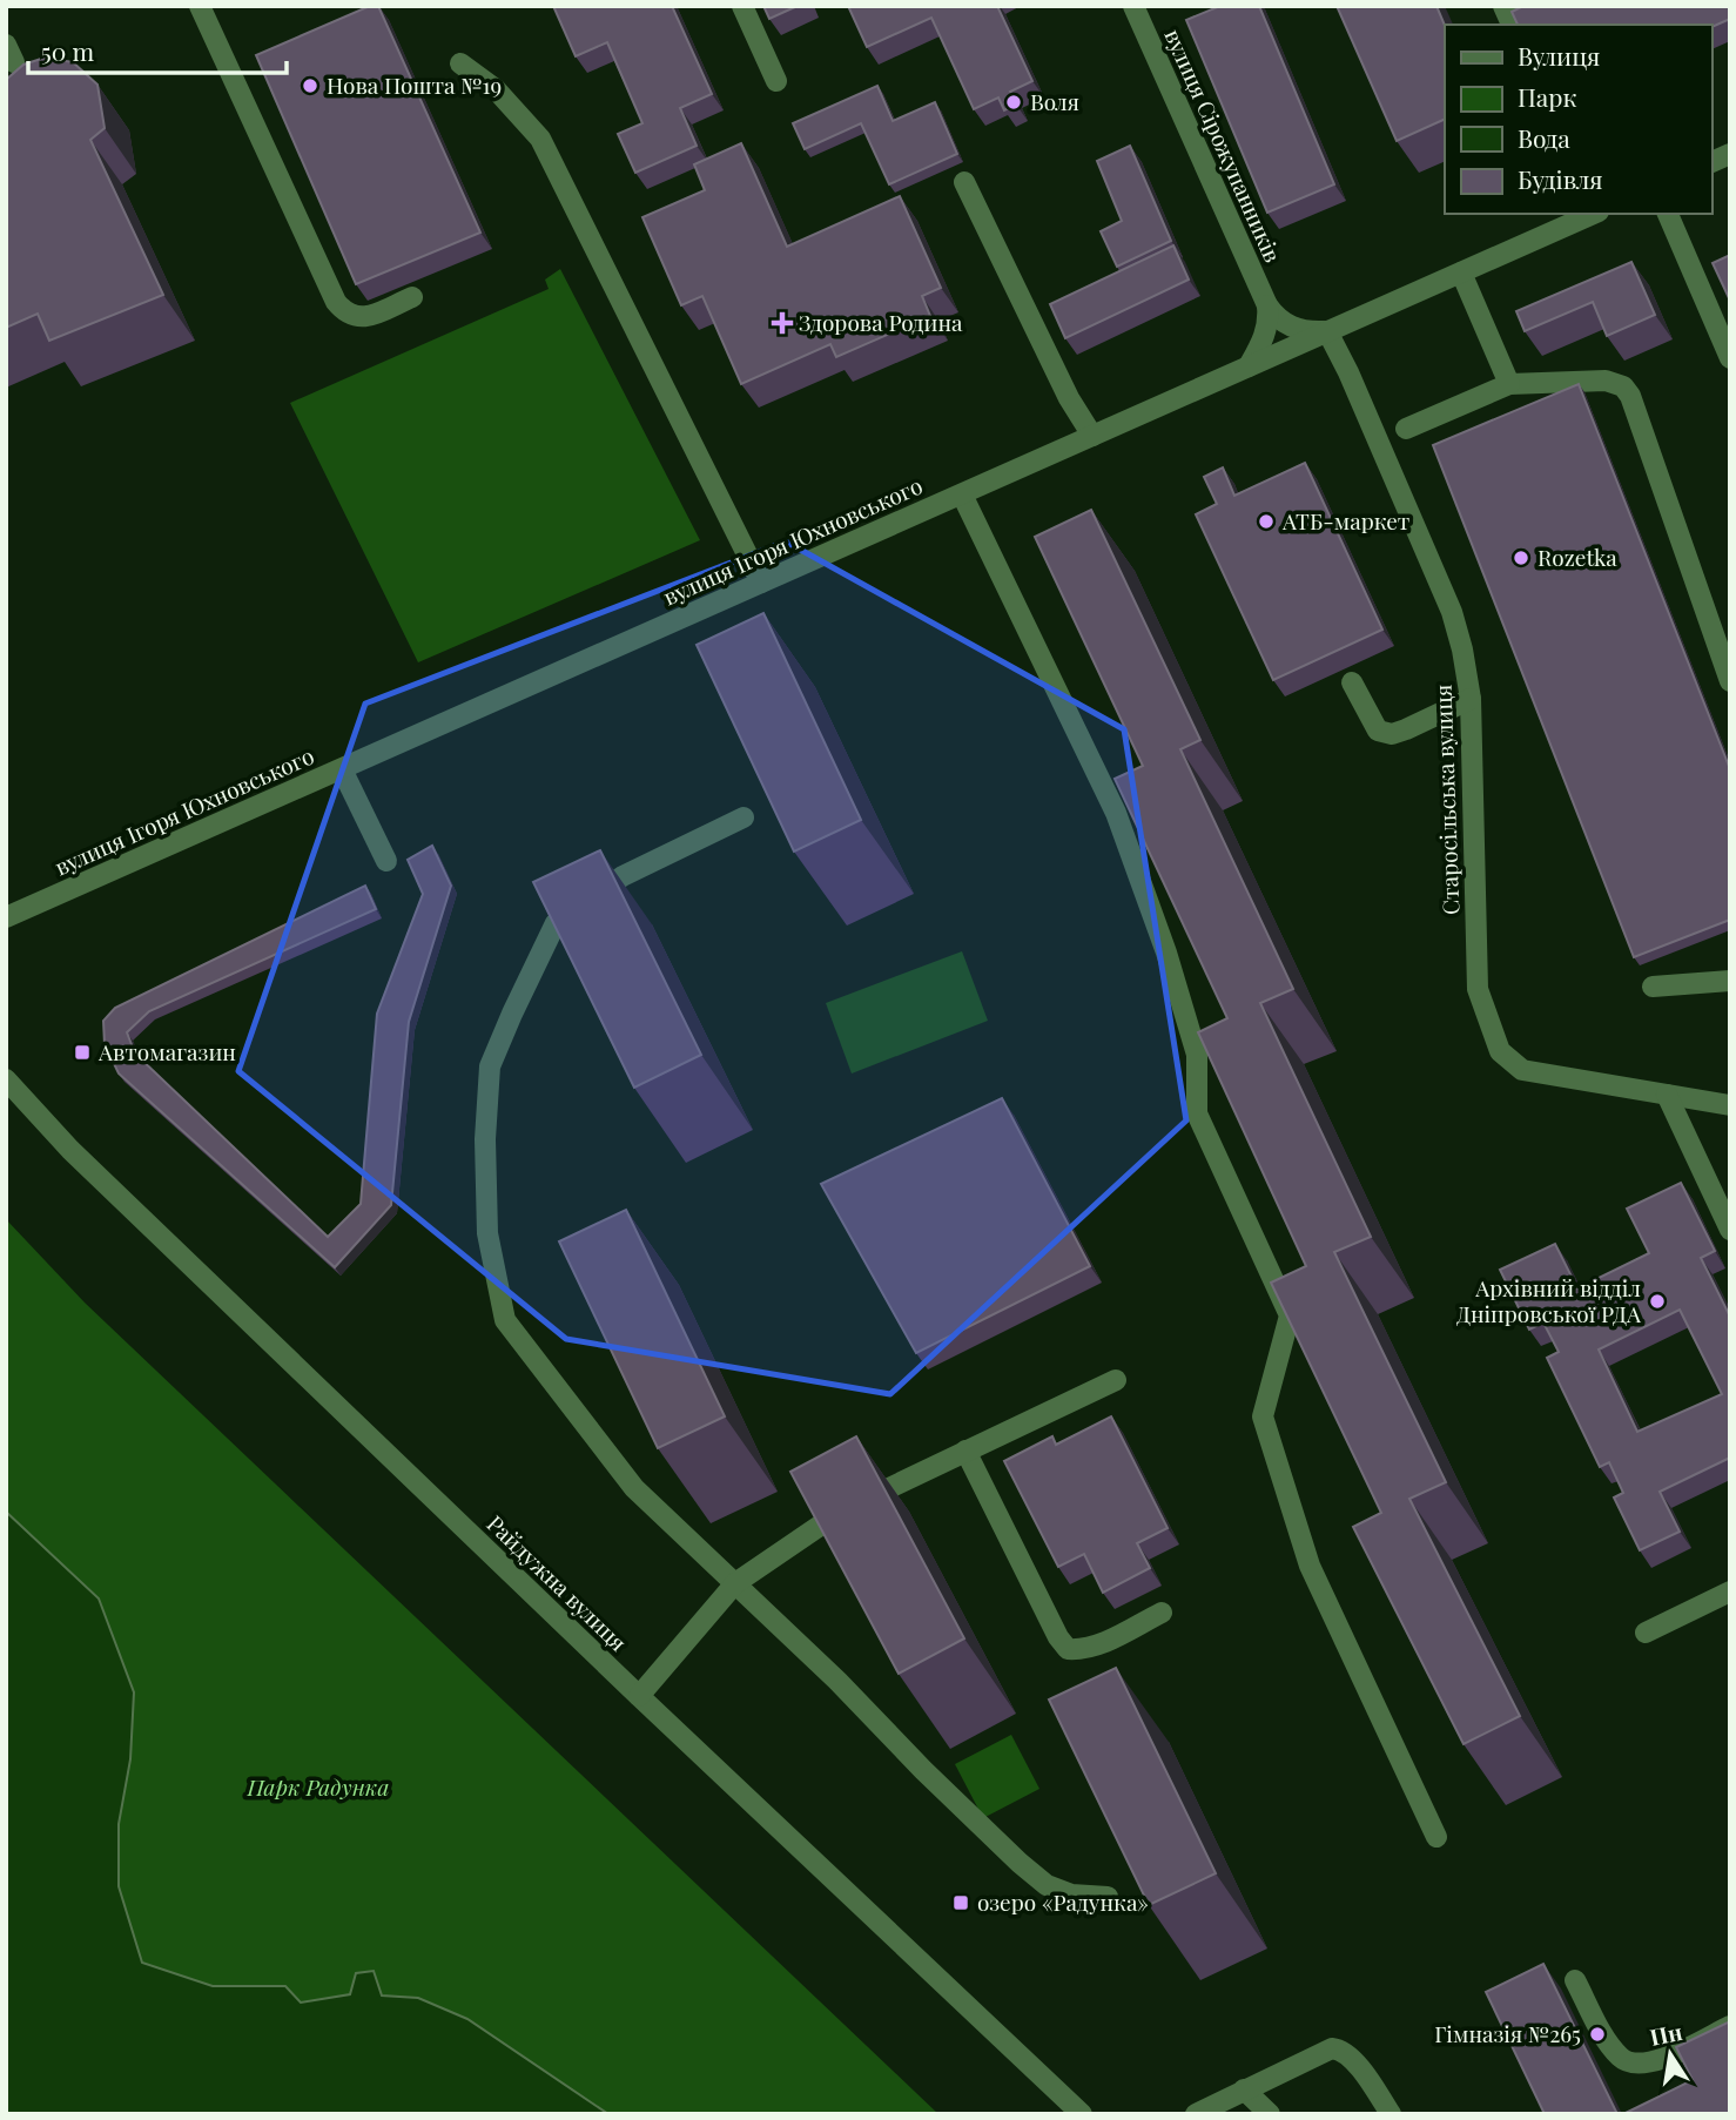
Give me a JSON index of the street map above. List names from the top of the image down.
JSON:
{
  "streets": {
    "street": [
      "вулиця Сірожупанників",
      "вулиця Ігоря Юхновського",
      "Старосільська вулиця",
      "Райдужна вулиця"
    ]
  },
  "crossings": [
    ["вулиця Сірожупанників", "вулиця Ігоря Юхновського"],
    ["вулиця Сірожупанників", "Старосільська вулиця"],
    ["вулиця Ігоря Юхновського", "Старосільська вулиця"]
  ],
  "parks": ["Парк Радунка"],
  "places": {
    "other": [
      "Нова Пошта №19",
      "Воля",
      "АТБ-маркет",
      "Rozetka",
      "Архівний відділ Дніпровської РДА",
      "Гімназія №265"
    ],
    "health": ["Здорова Родина"],
    "transit": ["Автомагазин", "озеро «Радунка»"]
  },
  "legend": [
    "Вулиця",
    "Парк",
    "Вода",
    "Будівля"
  ],
  "scale_bar": "50 m",
  "north": "top"
}
